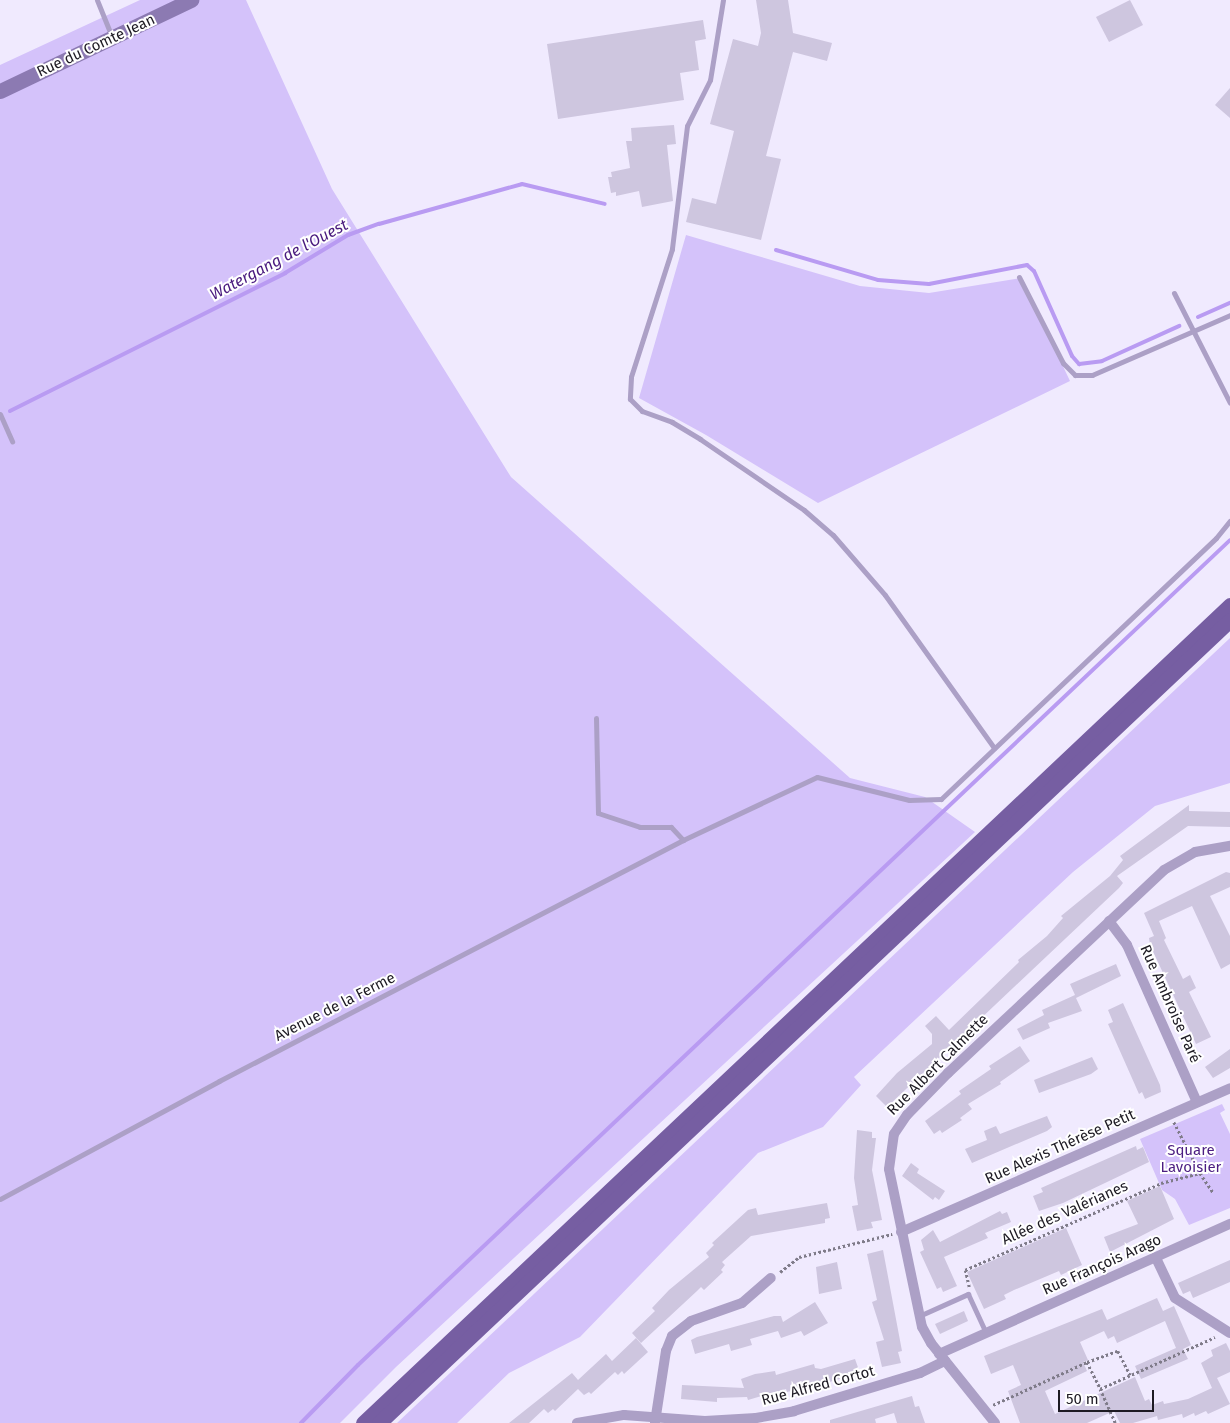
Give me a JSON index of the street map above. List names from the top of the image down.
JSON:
{
  "streets": {
    "main road": ["Rue du Comte Jean"],
    "street": [
      "Rue Ambroise Paré",
      "Rue Albert Calmette",
      "Rue Alexis Thérèse Petit",
      "Rue François Arago",
      "Rue Alfred Cortot"
    ],
    "lane": ["Avenue de la Ferme"],
    "path": ["Allée des Valérianes"]
  },
  "crossings": [
    ["Rue Ambroise Paré", "Rue Albert Calmette"],
    ["Rue Ambroise Paré", "Rue Alexis Thérèse Petit"],
    ["Rue Albert Calmette", "Rue Alexis Thérèse Petit"],
    ["Rue Albert Calmette", "Rue François Arago"],
    ["Rue Albert Calmette", "Rue Alfred Cortot"],
    ["Rue François Arago", "Rue Alfred Cortot"]
  ],
  "water": ["Watergang de l'Ouest"],
  "parks": ["Square Lavoisier"],
  "scale_bar": "50 m"
}
